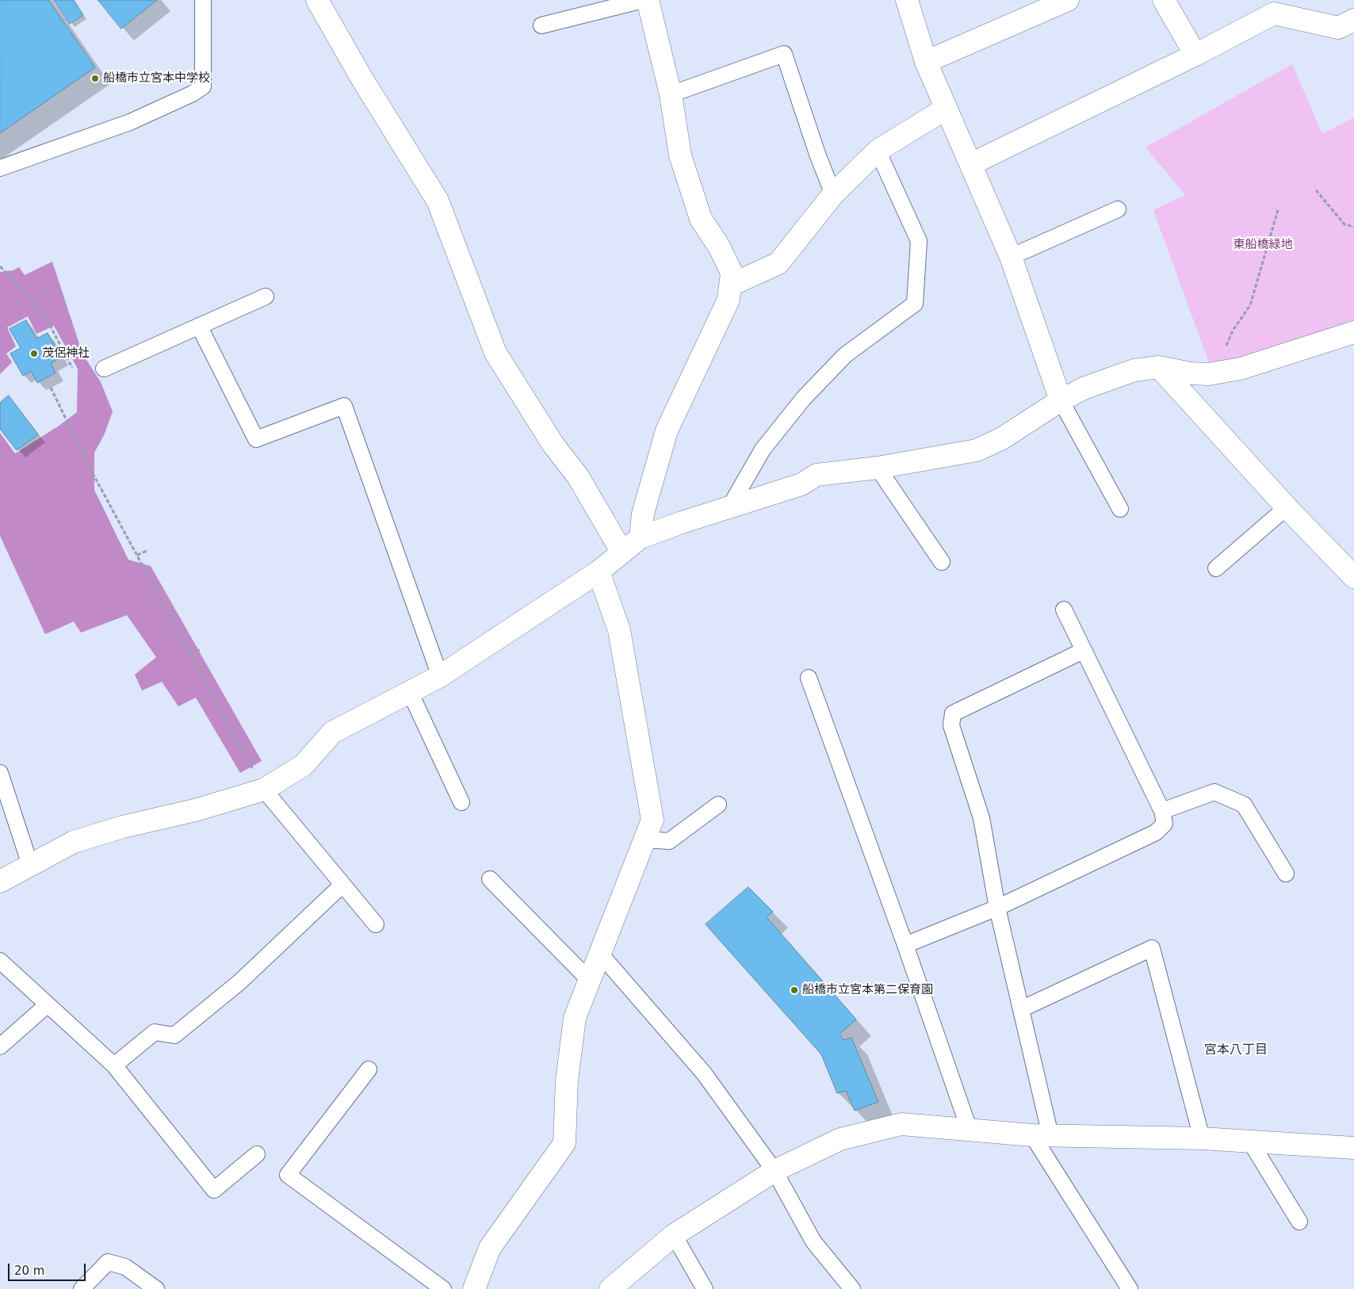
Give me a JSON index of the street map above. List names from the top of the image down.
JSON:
{
  "districts": ["宮本八丁目"],
  "parks": ["東船橋緑地"],
  "places": ["船橋市立宮本中学校", "茂侶神社", "船橋市立宮本第二保育園"],
  "scale_bar": "20 m"
}
